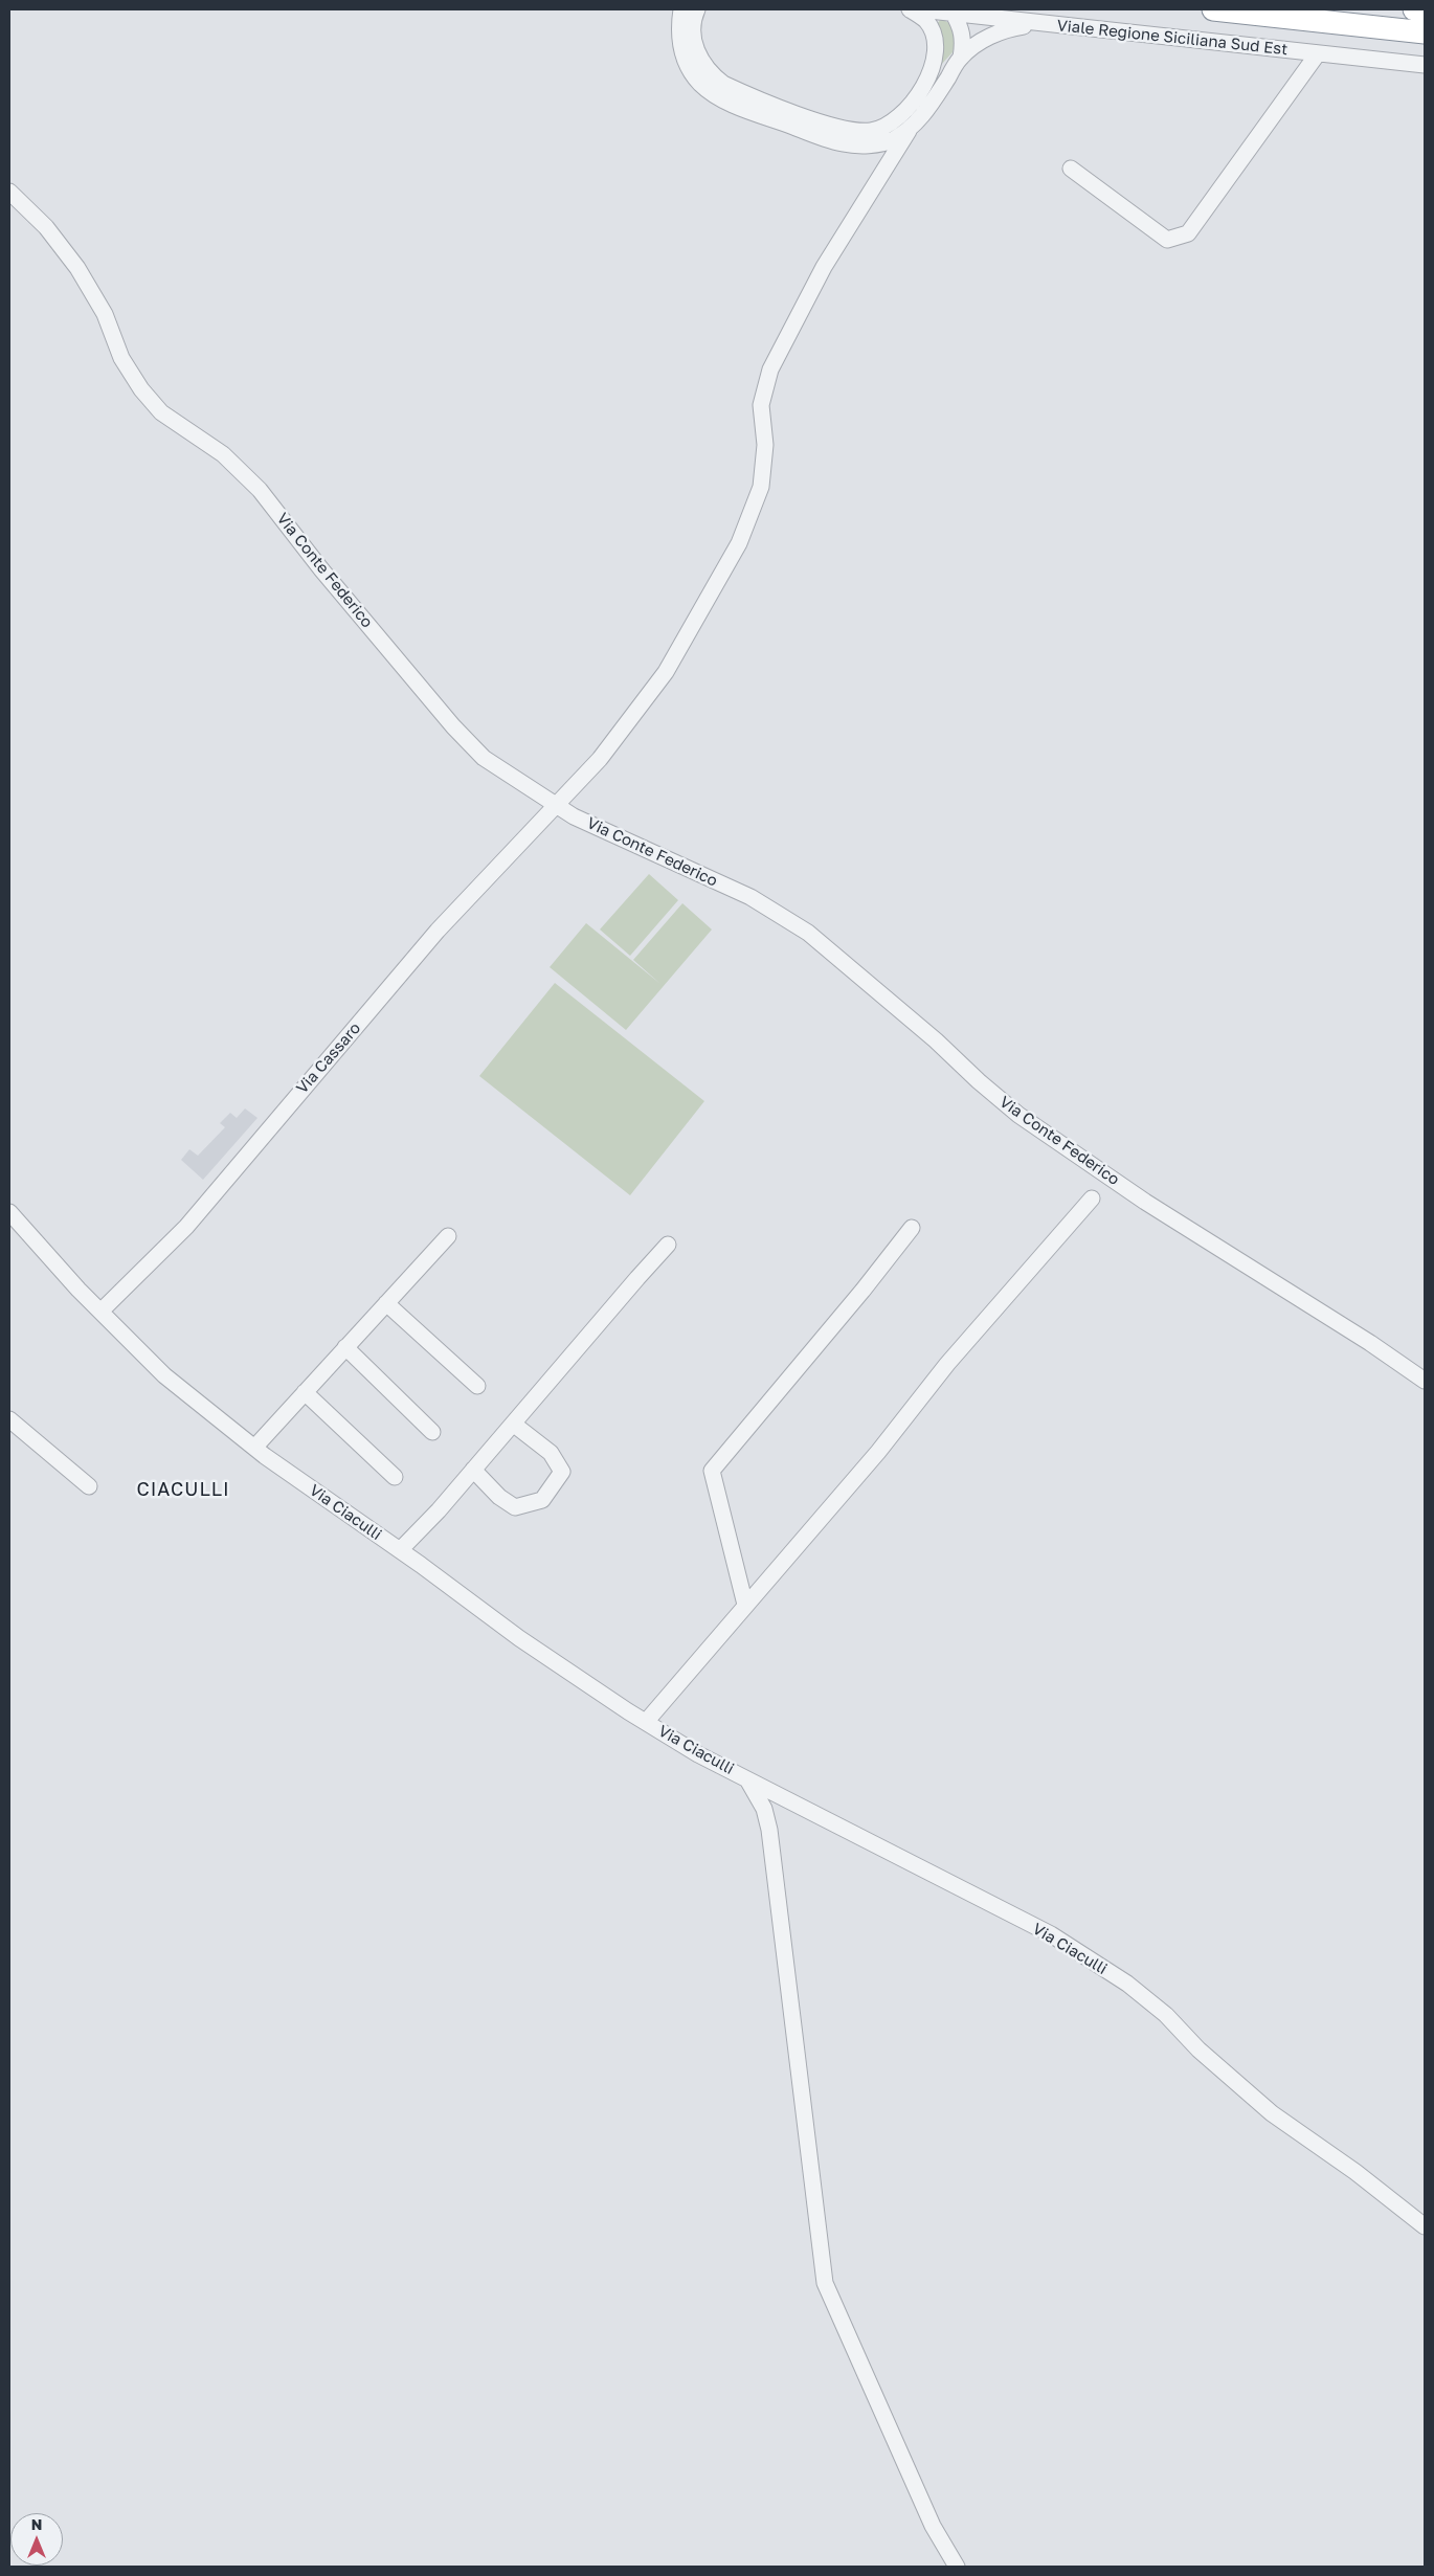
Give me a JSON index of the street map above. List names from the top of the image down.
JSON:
{
  "streets": {
    "street": [
      "Viale Regione Siciliana Sud Est",
      "Via Conte Federico",
      "Via Cassaro",
      "Via Ciaculli"
    ]
  },
  "crossings": [
    ["Via Conte Federico", "Via Cassaro"],
    ["Via Cassaro", "Via Ciaculli"]
  ],
  "districts": ["CIACULLI"],
  "north": "top"
}
